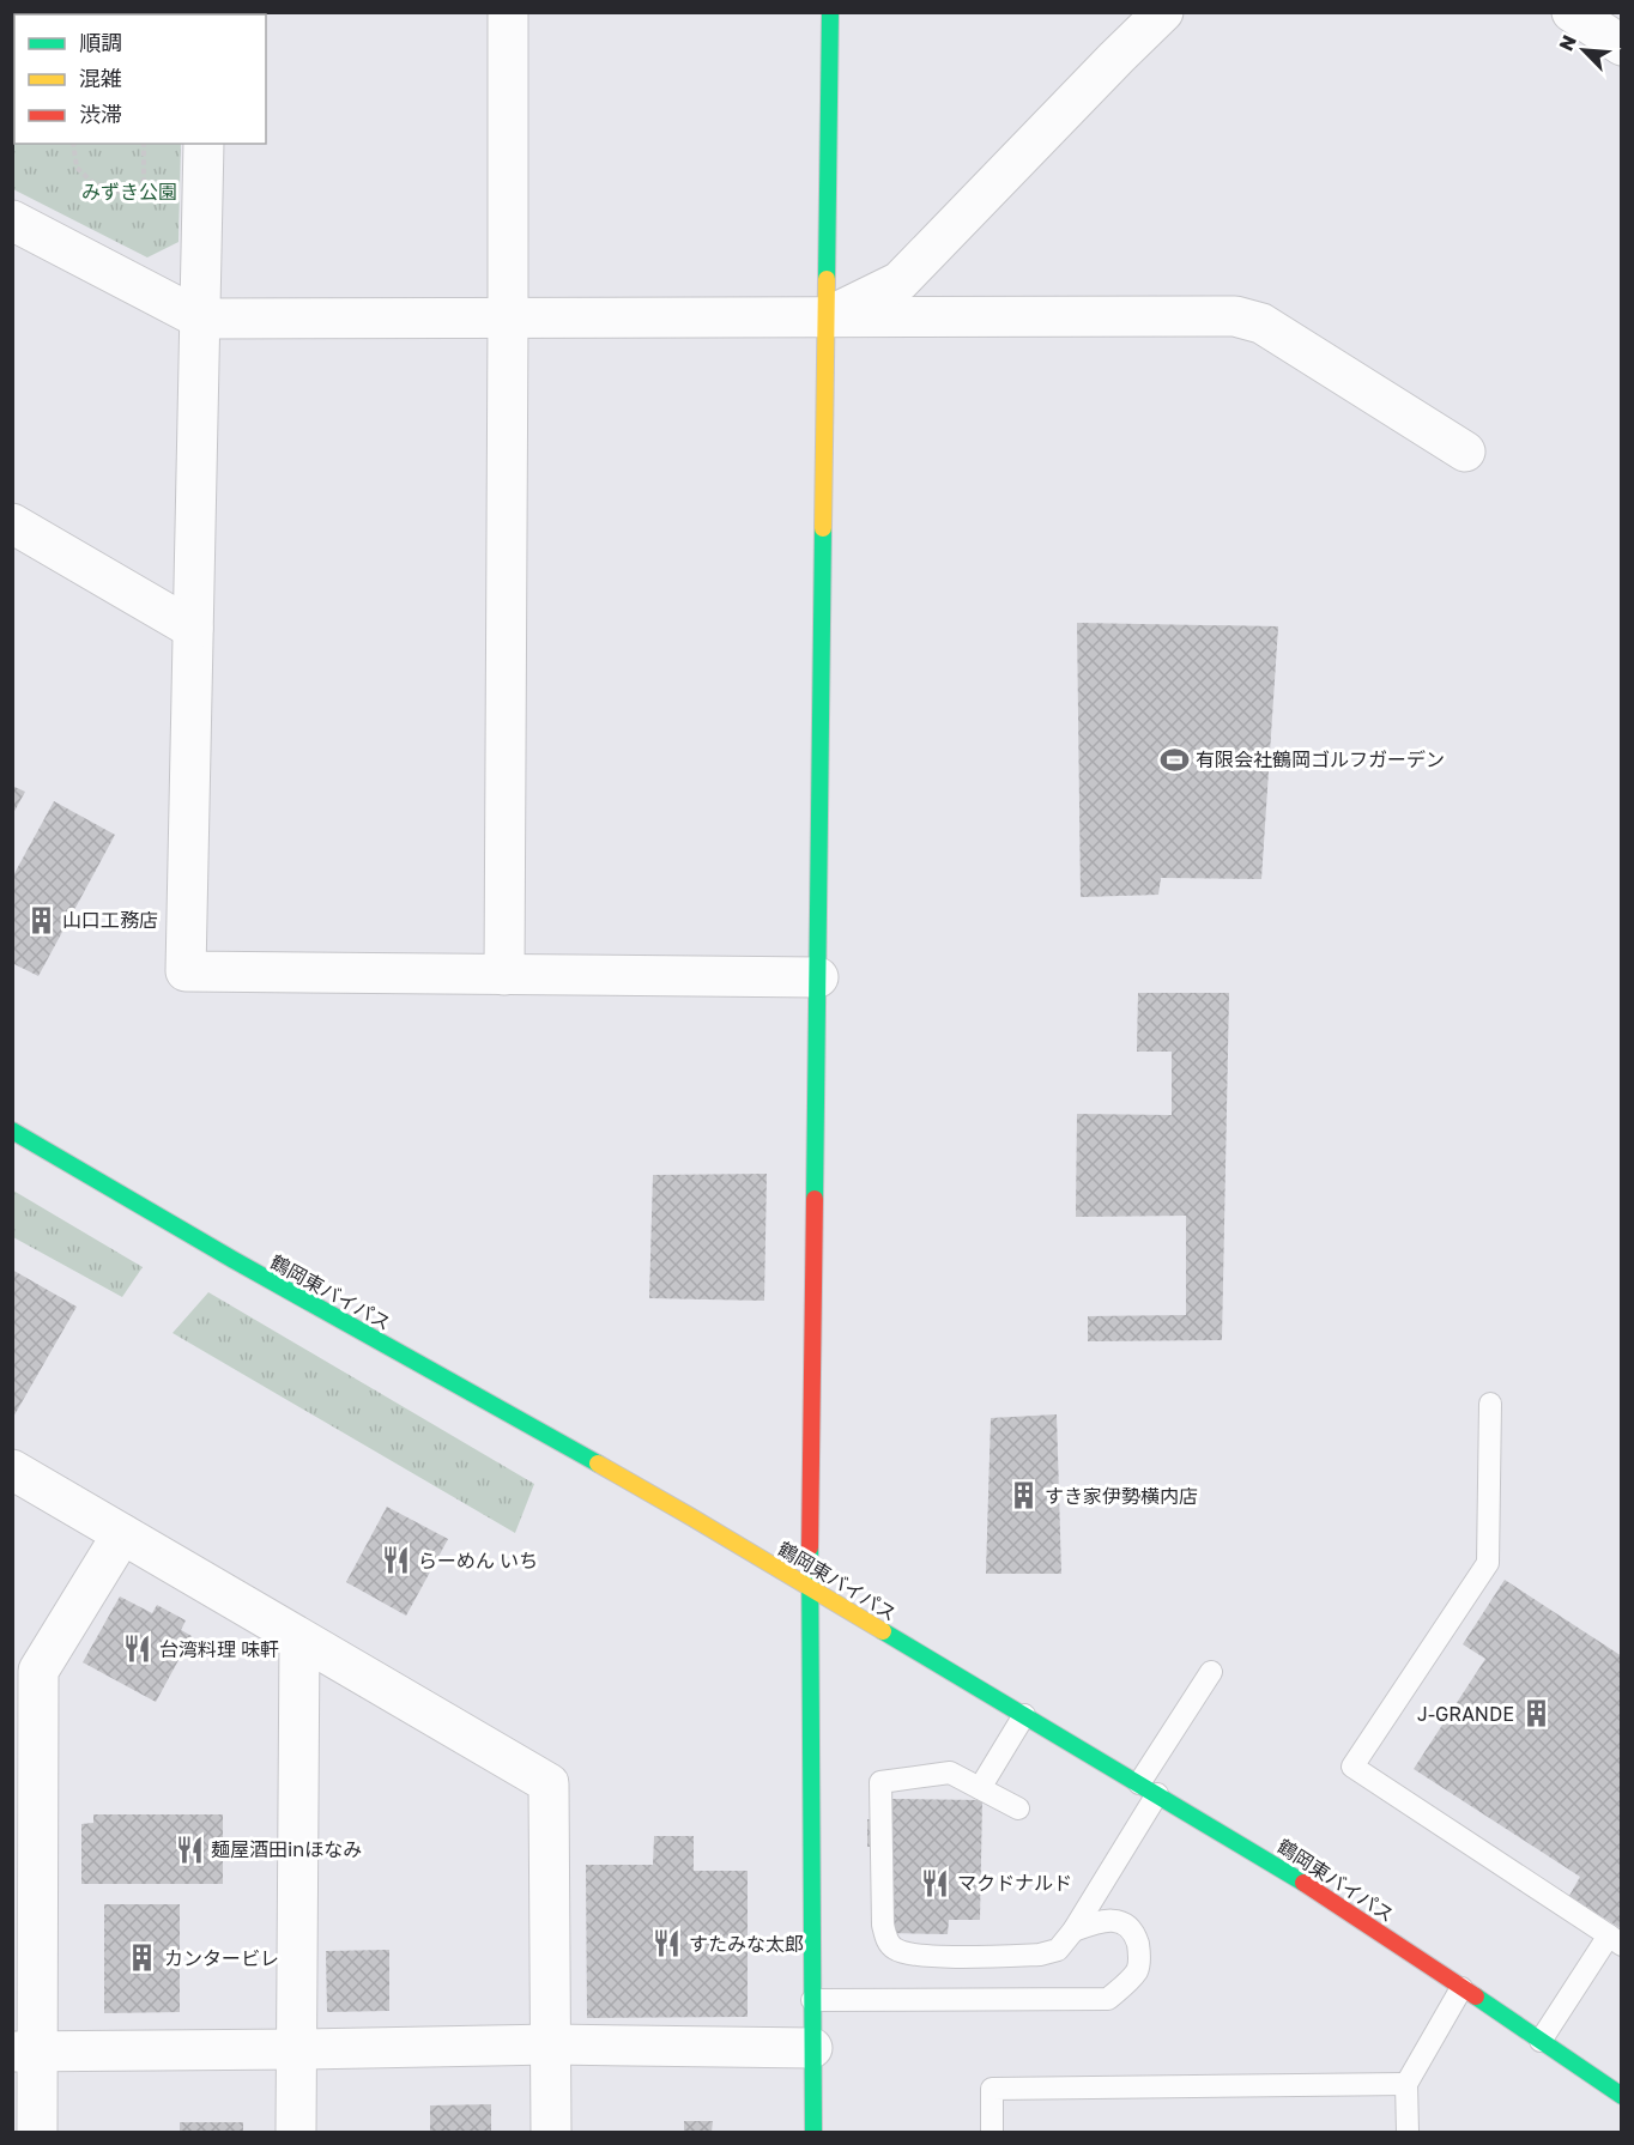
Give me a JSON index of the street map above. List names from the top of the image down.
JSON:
{
  "streets": {
    "main road": ["鶴岡東バイパス"]
  },
  "parks": ["みずき公園"],
  "places": {
    "sports": ["有限会社鶴岡ゴルフガーデン"],
    "building": [
      "山口工務店",
      "すき家伊勢横内店",
      "J-GRANDE",
      "カンタービレ"
    ],
    "restaurant": [
      "らーめん いち",
      "台湾料理 味軒",
      "麺屋酒田inほなみ",
      "マクドナルド",
      "すたみな太郎"
    ]
  },
  "legend": ["順調", "混雑", "渋滞"],
  "north": "top left"
}
